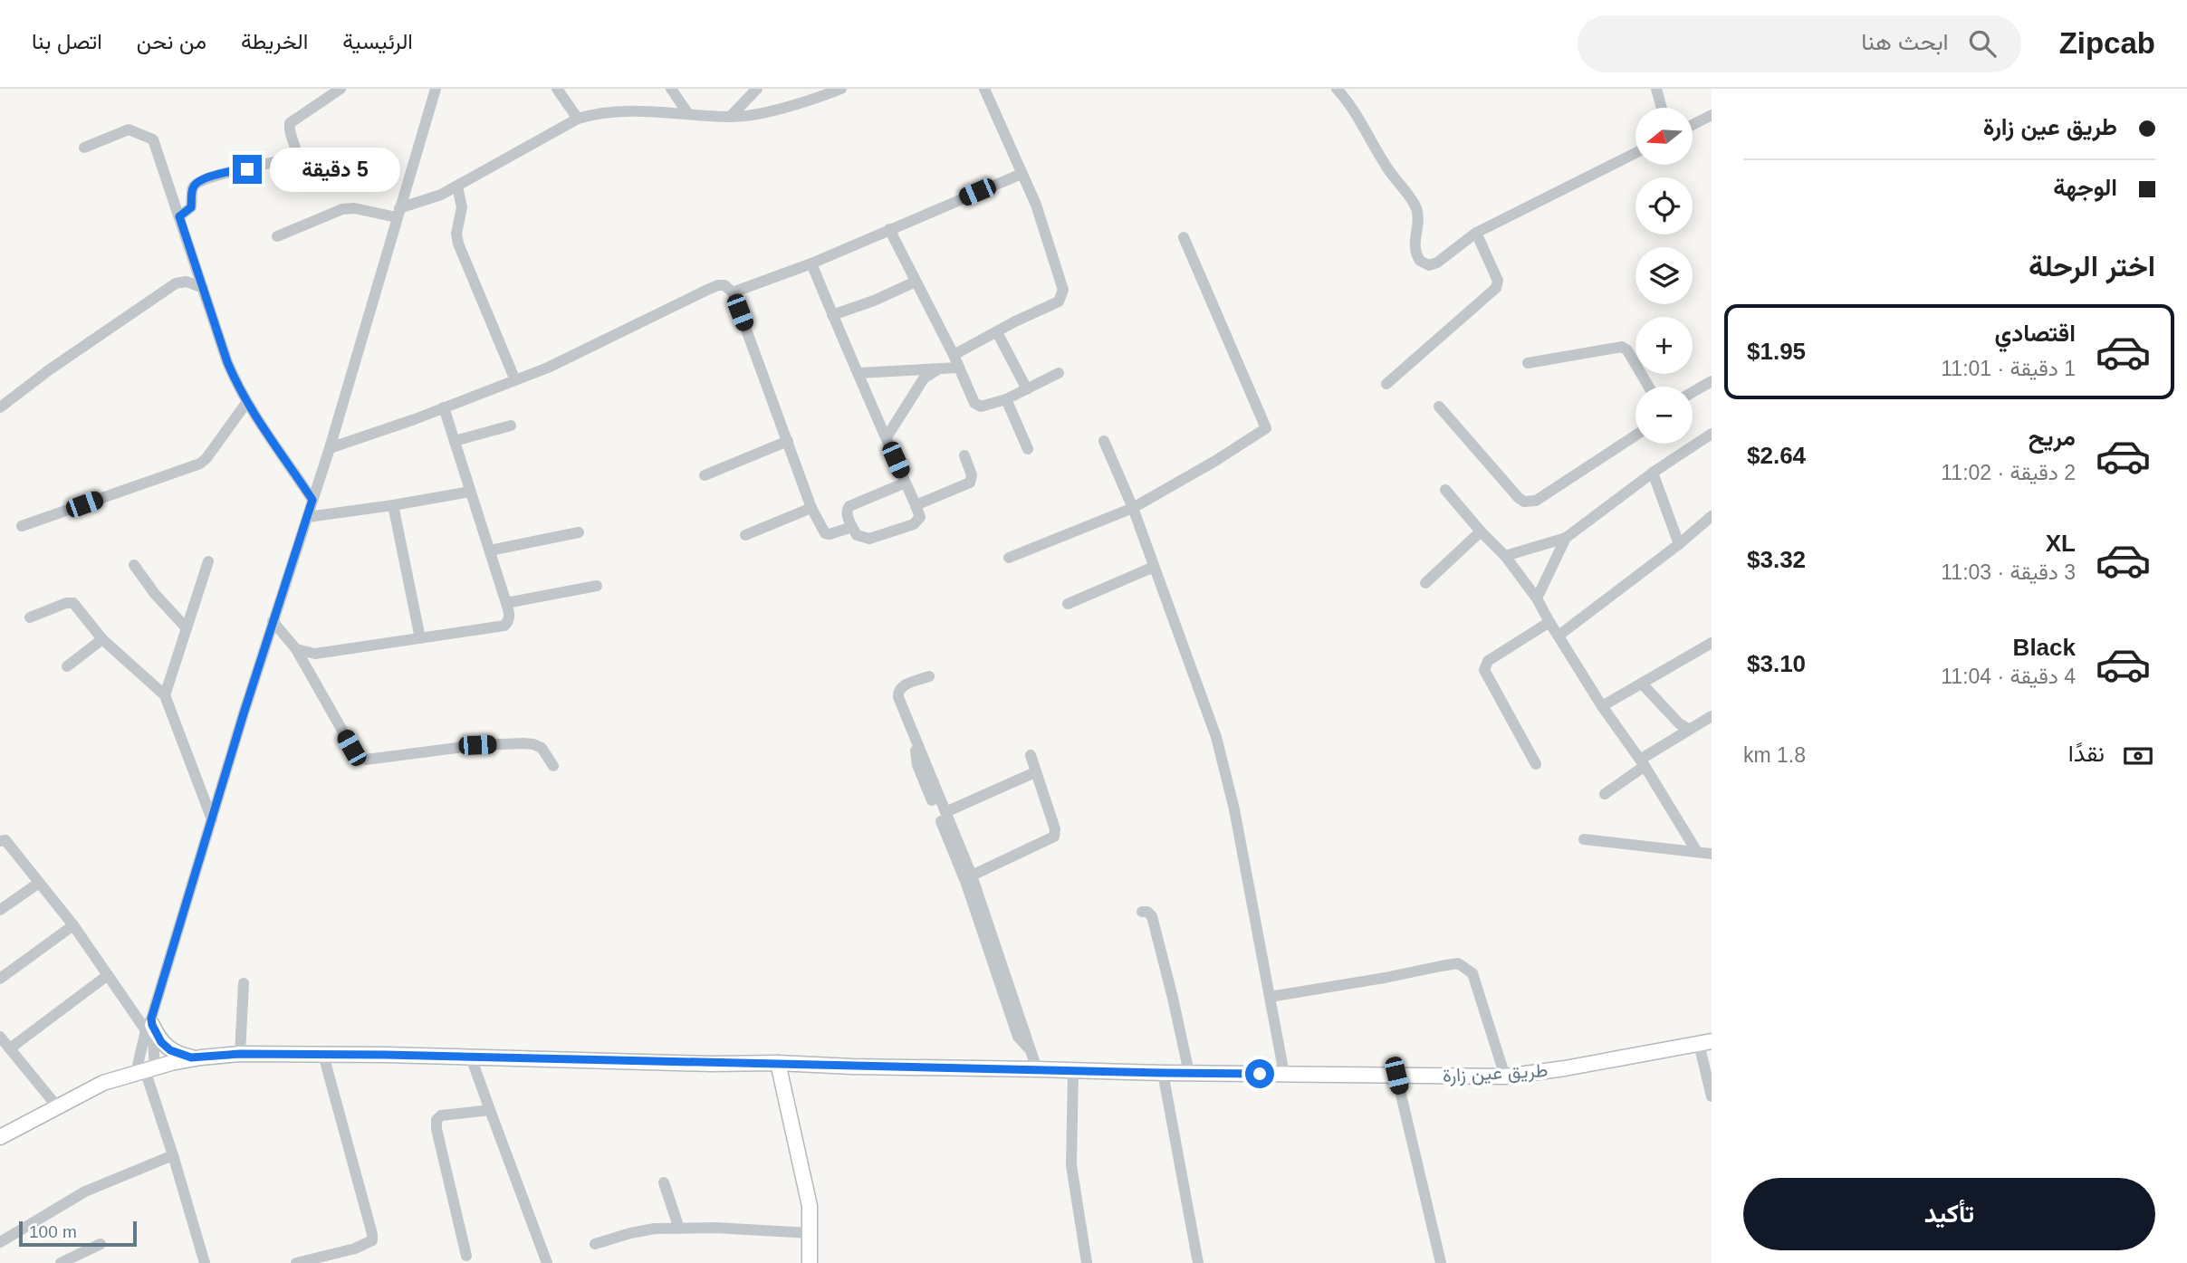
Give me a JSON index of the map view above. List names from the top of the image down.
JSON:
{
  "streets": {
    "main road": ["طريق عين زارة"]
  },
  "scale_bar": "100 m",
  "north": "left",
  "page": {
    "header": "Zipcab",
    "search": "ابحث هنا",
    "nav": [
      "الرئيسية",
      "الخريطة",
      "من نحن",
      "اتصل بنا"
    ],
    "banner": ["طريق عين زارة", "الوجهة"],
    "map_buttons": ["+", "−"],
    "bubble": "5 دقيقة",
    "heading": "اختر الرحلة",
    "list": [
      {
        "name": "اقتصادي",
        "note": "1 دقيقة · 11:01",
        "value": "$1.95"
      },
      {
        "name": "مريح",
        "note": "2 دقيقة · 11:02",
        "value": "$2.64"
      },
      {
        "name": "XL",
        "note": "3 دقيقة · 11:03",
        "value": "$3.32"
      },
      {
        "name": "Black",
        "note": "4 دقيقة · 11:04",
        "value": "$3.10"
      }
    ],
    "pay": ["نقدًا", "1.8 km"],
    "buttons": "تأكيد",
    "scale": "100 m"
  }
}
